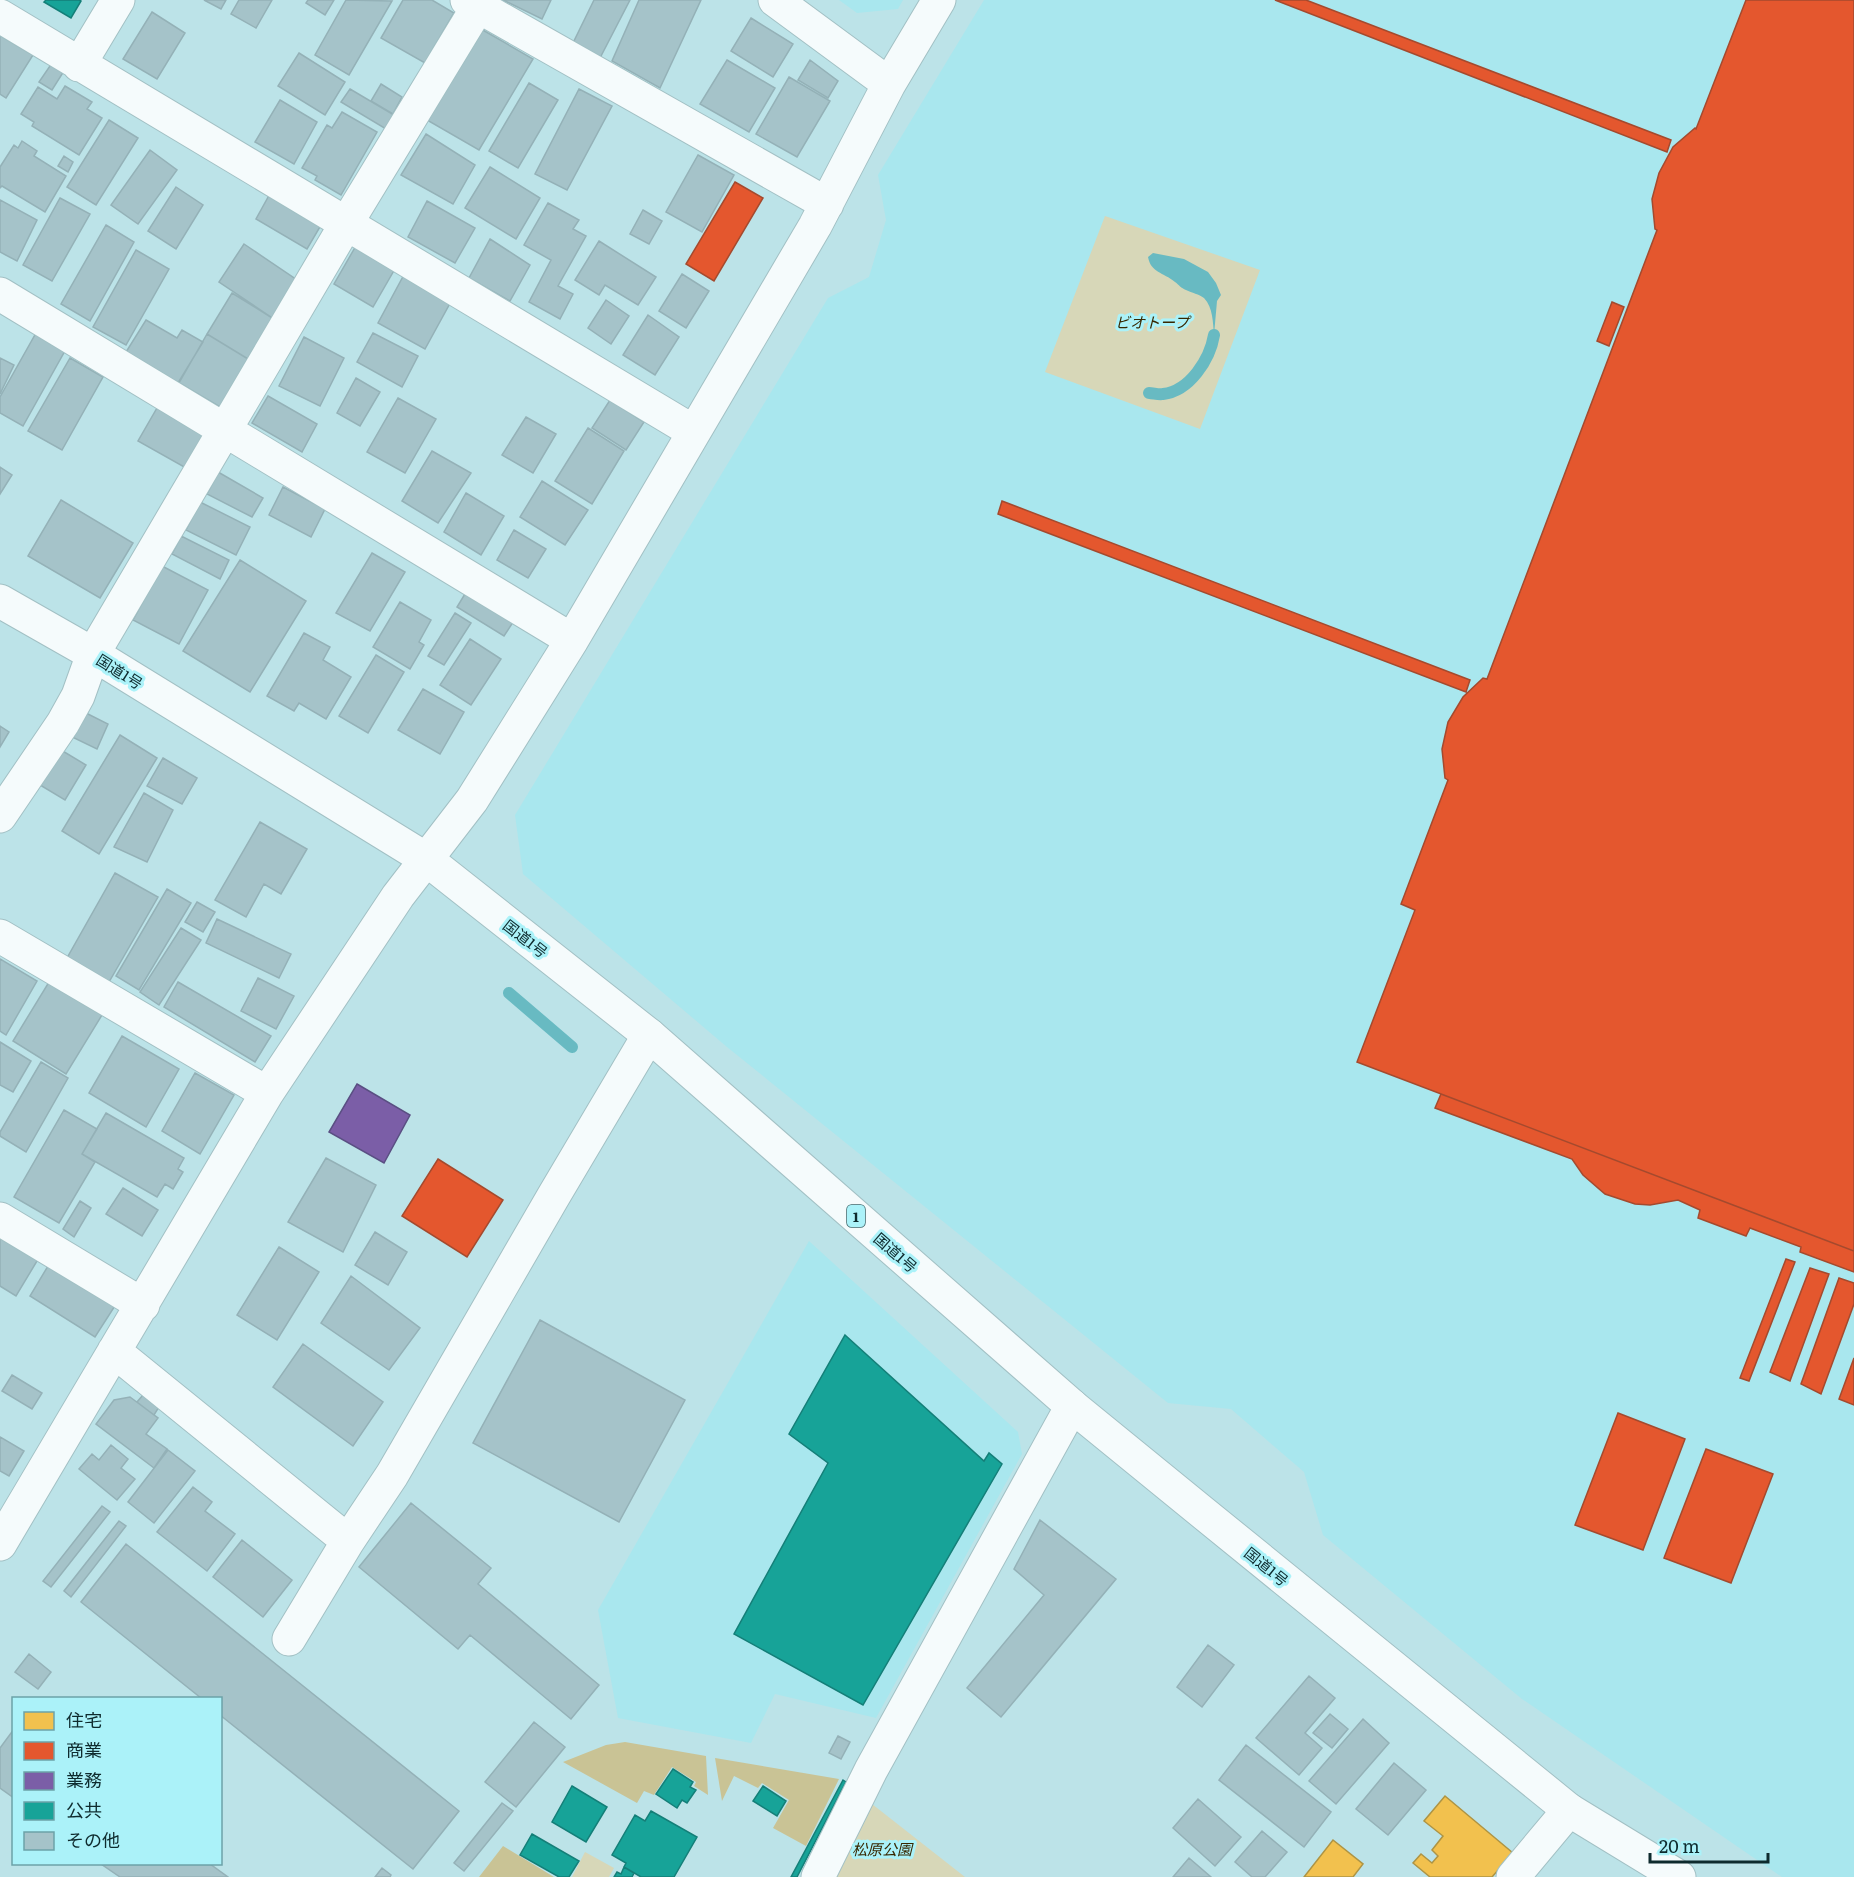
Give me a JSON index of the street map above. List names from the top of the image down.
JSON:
{
  "streets": {
    "main road": ["国道1号", "1"]
  },
  "parks": ["ビオトープ", "松原公園"],
  "legend": [
    "住宅",
    "商業",
    "業務",
    "公共",
    "その他"
  ],
  "scale_bar": "20 m"
}
